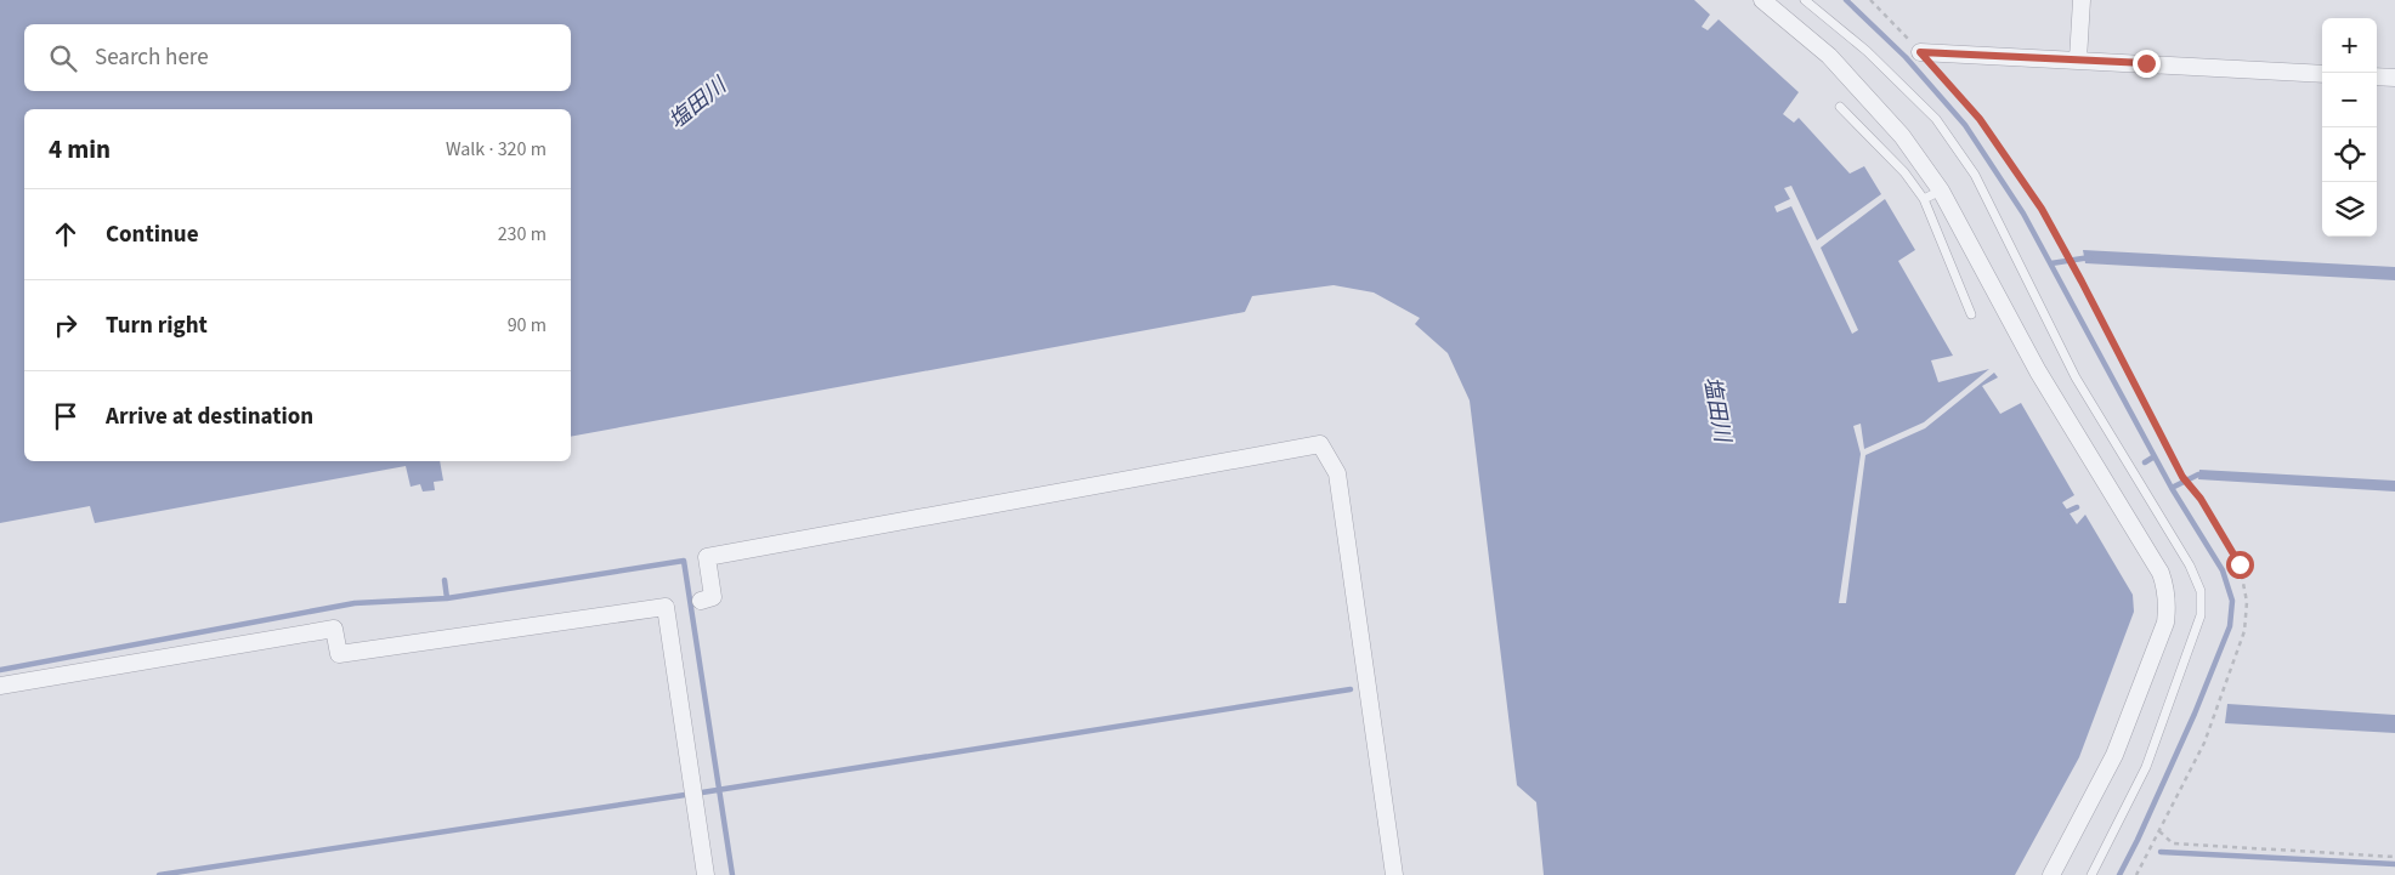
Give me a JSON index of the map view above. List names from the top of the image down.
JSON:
{
  "water": ["塩田川"],
  "page": {
    "map_buttons": ["+", "−"],
    "search": "Search here",
    "heading": ["4 min", "Walk · 320 m"],
    "list": [
      ["Continue", "230 m"],
      ["Turn right", "90 m"],
      "Arrive at destination"
    ]
  }
}
